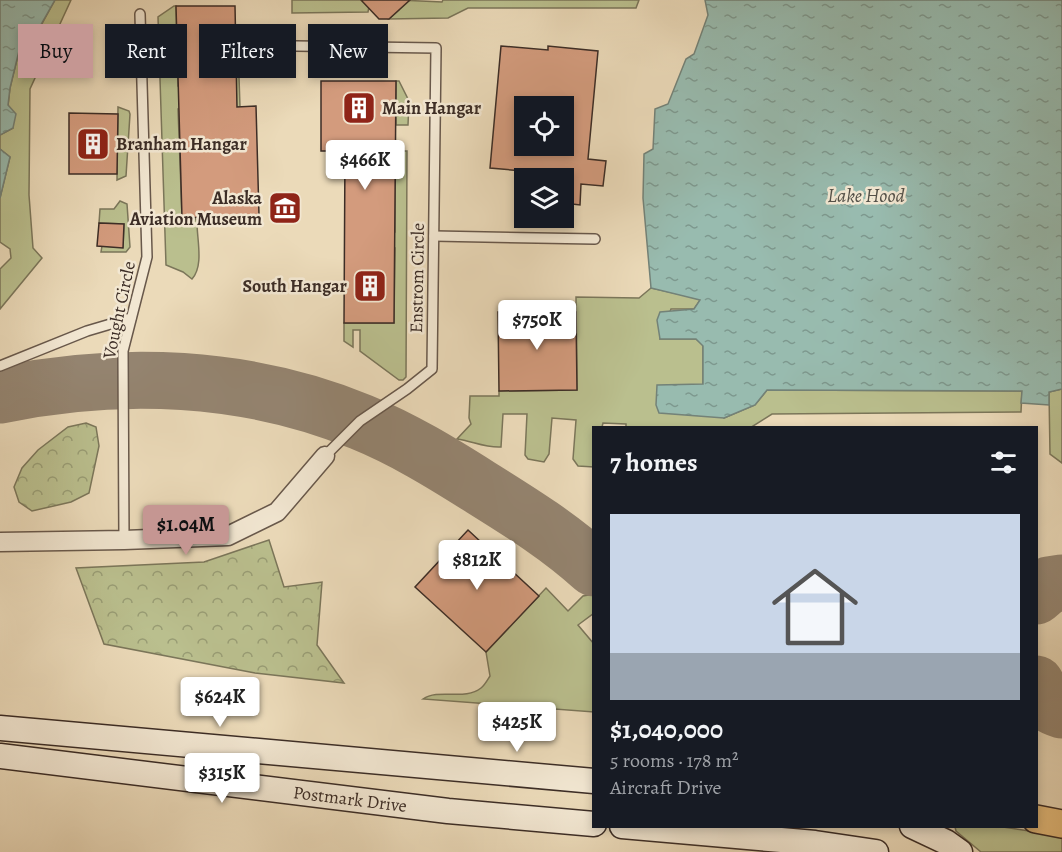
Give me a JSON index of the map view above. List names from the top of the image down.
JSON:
{
  "streets": {
    "street": ["Postmark Drive"],
    "lane": ["Enstrom Circle", "Vought Circle"]
  },
  "water": ["Lake Hood"],
  "places": {
    "building": ["Main Hangar", "Branham Hangar", "South Hangar"],
    "museum": ["Alaska Aviation Museum"]
  },
  "page": {
    "chip": [
      "Buy",
      "Rent",
      "Filters",
      "New"
    ],
    "price": [
      "$466K",
      "$750K",
      "$1.04M",
      "$812K",
      "$624K",
      "$425K",
      "$315K"
    ],
    "heading": "7 homes",
    "list": [
      {
        "name": "$1,040,000",
        "note": "5 rooms · 178 m² · Aircraft Drive"
      }
    ]
  }
}
